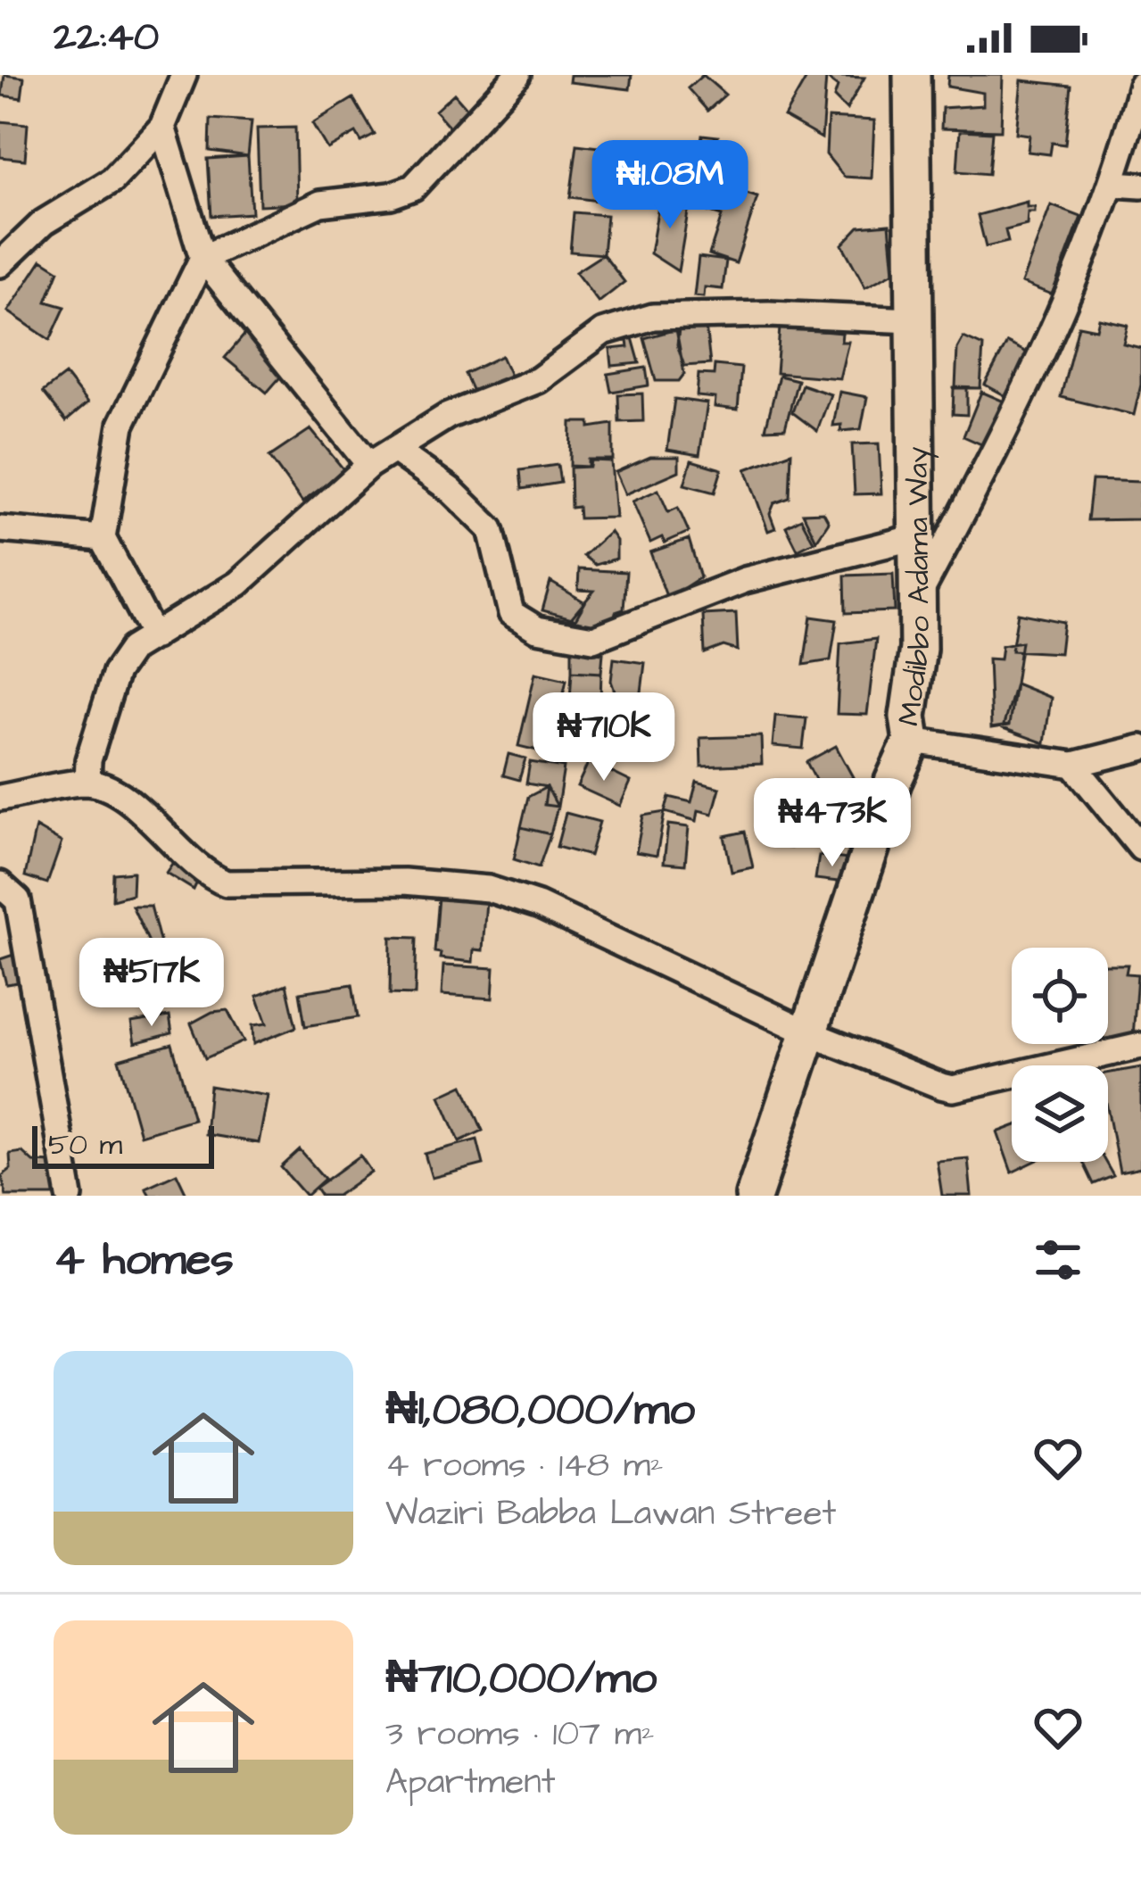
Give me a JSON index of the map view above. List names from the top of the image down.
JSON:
{
  "streets": {
    "main road": ["Modibbo Adama Way"]
  },
  "scale_bar": "50 m",
  "page": {
    "status": "22:40",
    "price": [
      "₦1.08M",
      "₦710K",
      "₦473K",
      "₦517K"
    ],
    "scale": "50 m",
    "heading": "4 homes",
    "list": [
      {
        "name": "₦1,080,000/mo",
        "note": "4 rooms · 148 m² · Waziri Babba Lawan Street"
      },
      {
        "name": "₦710,000/mo",
        "note": "3 rooms · 107 m² · Apartment"
      }
    ]
  }
}
